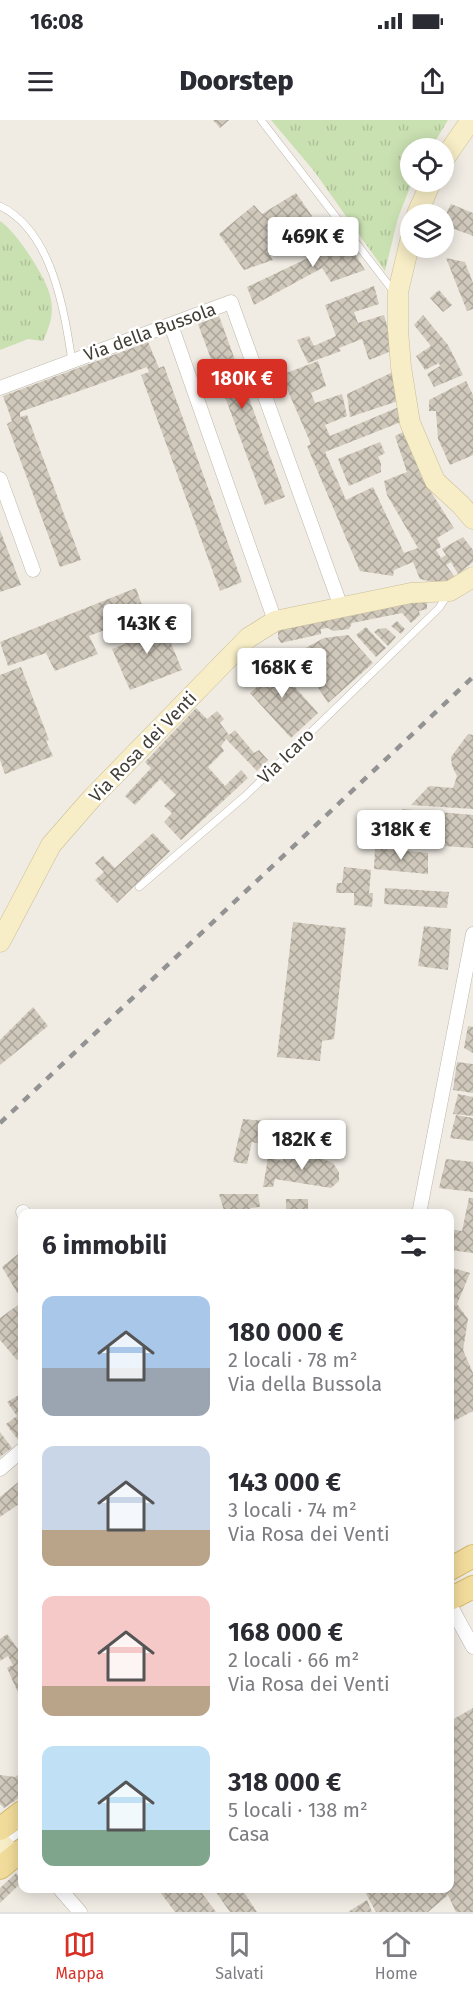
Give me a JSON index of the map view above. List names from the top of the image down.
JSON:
{
  "streets": {
    "street": ["Via della Bussola", "Via Rosa dei Venti"],
    "lane": ["Via Icaro"]
  },
  "crossings": [
    ["Via della Bussola", "Via Rosa dei Venti"],
    ["Via Rosa dei Venti", "Via Icaro"]
  ],
  "page": {
    "status": "16:08",
    "header": "Doorstep",
    "price": [
      "469K €",
      "180K €",
      "143K €",
      "168K €",
      "318K €",
      "182K €"
    ],
    "heading": "6 immobili",
    "list": [
      {
        "name": "180 000 €",
        "note": "2 locali · 78 m² · Via della Bussola"
      },
      {
        "name": "143 000 €",
        "note": "3 locali · 74 m² · Via Rosa dei Venti"
      },
      {
        "name": "168 000 €",
        "note": "2 locali · 66 m² · Via Rosa dei Venti"
      },
      {
        "name": "318 000 €",
        "note": "5 locali · 138 m² · Casa"
      }
    ],
    "tabs": ["Mappa", "Salvati", "Home"]
  }
}
